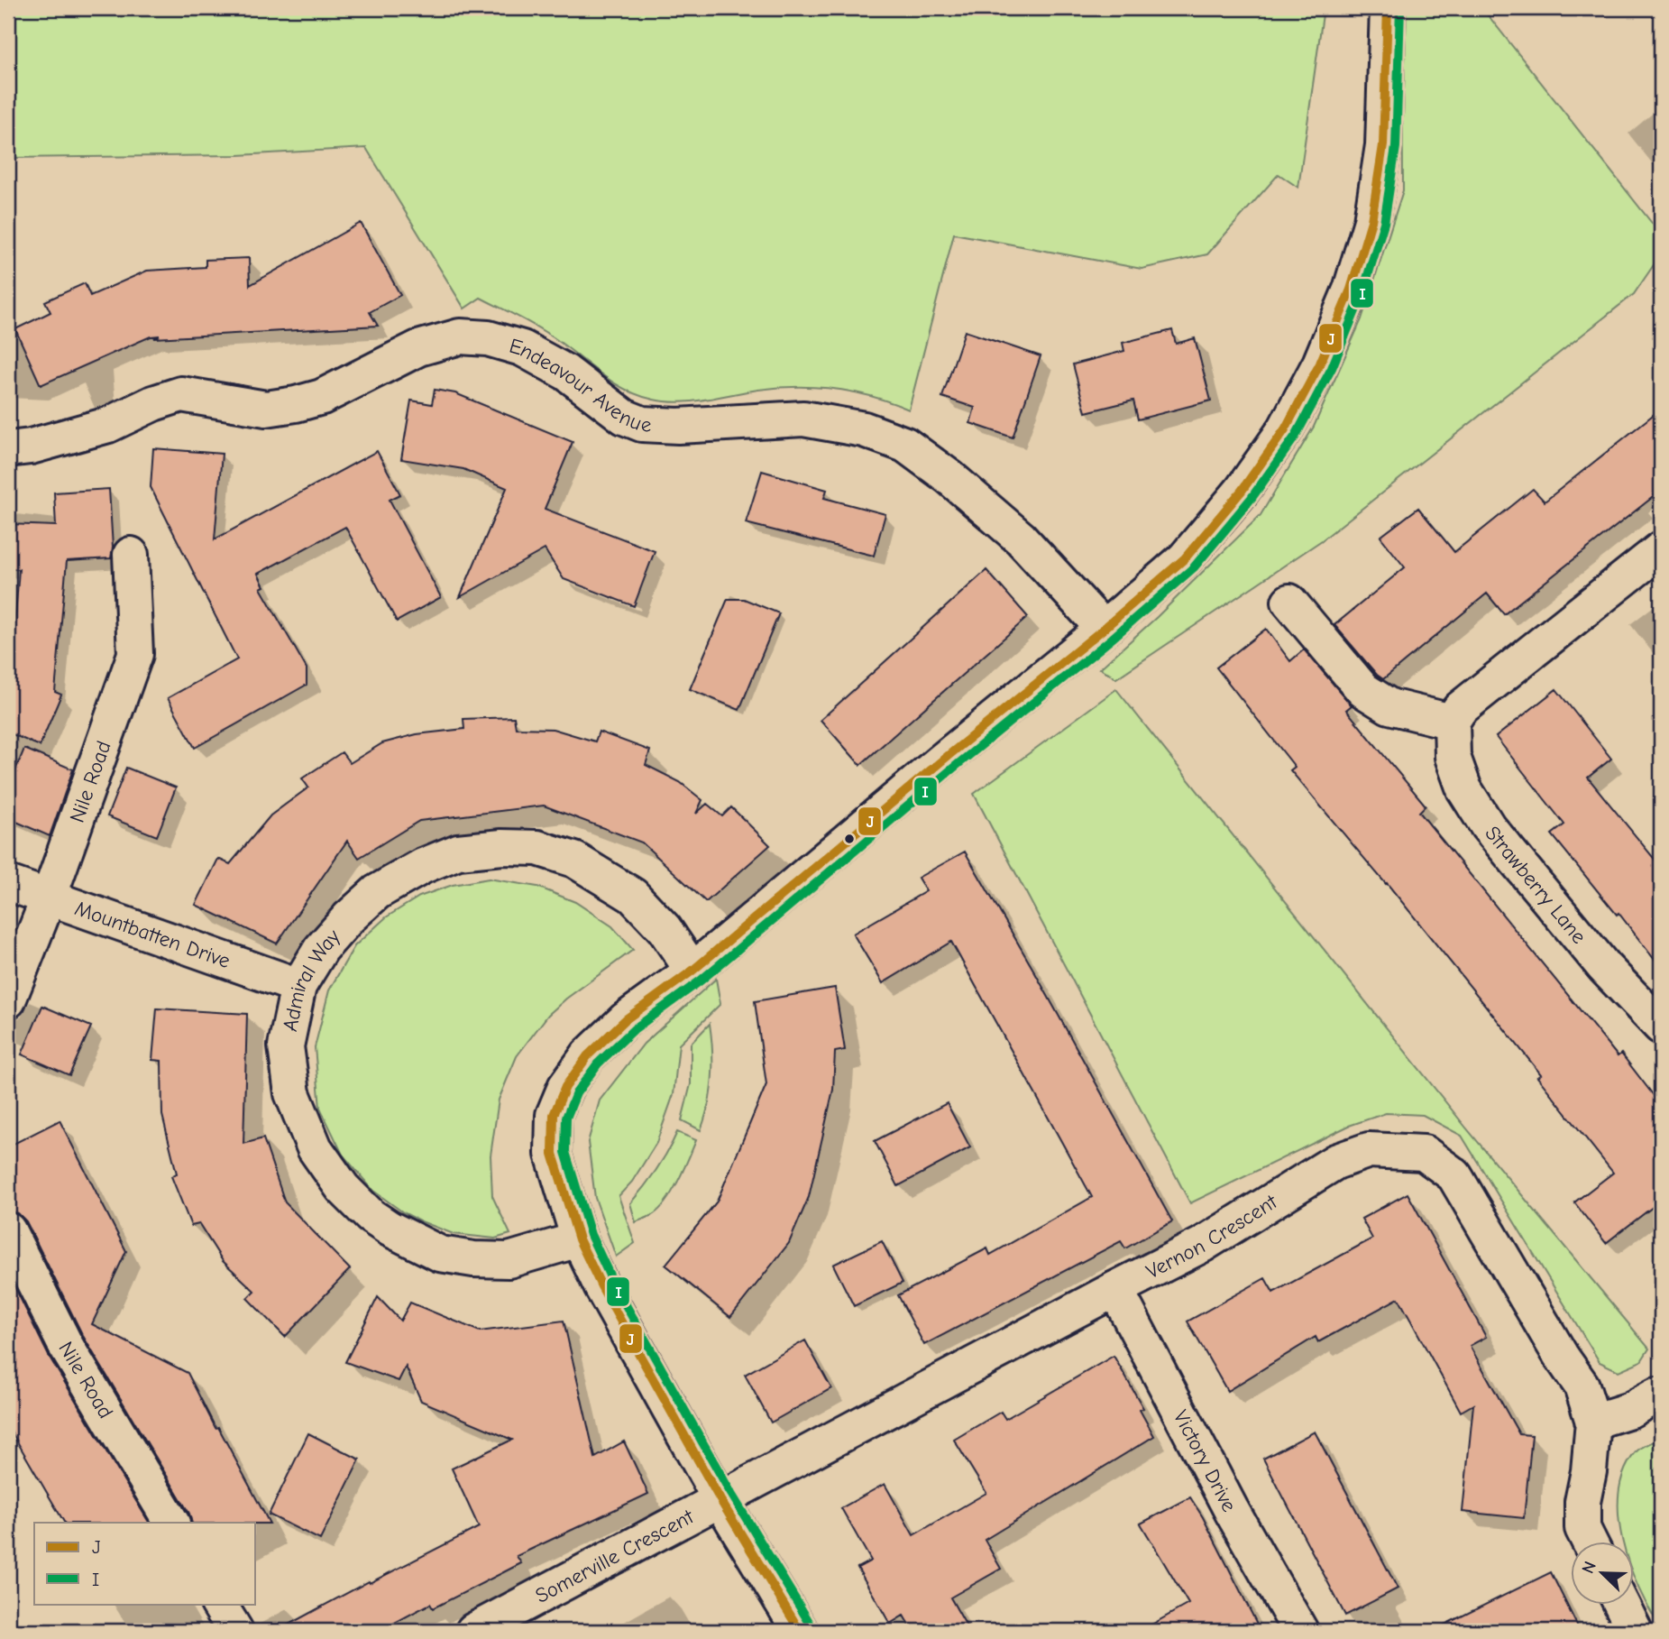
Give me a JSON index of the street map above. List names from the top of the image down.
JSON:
{
  "streets": {
    "street": [
      "Endeavour Avenue",
      "Nile Road",
      "Strawberry Lane",
      "Mountbatten Drive",
      "Admiral Way",
      "Vernon Crescent",
      "Victory Drive",
      "Somerville Crescent"
    ]
  },
  "crossings": [
    ["Nile Road", "Mountbatten Drive"],
    ["Mountbatten Drive", "Admiral Way"],
    ["Vernon Crescent", "Victory Drive"],
    ["Vernon Crescent", "Somerville Crescent"]
  ],
  "lines": ["transit line J", "transit line I"],
  "legend": ["J", "I"],
  "north": "top left"
}
